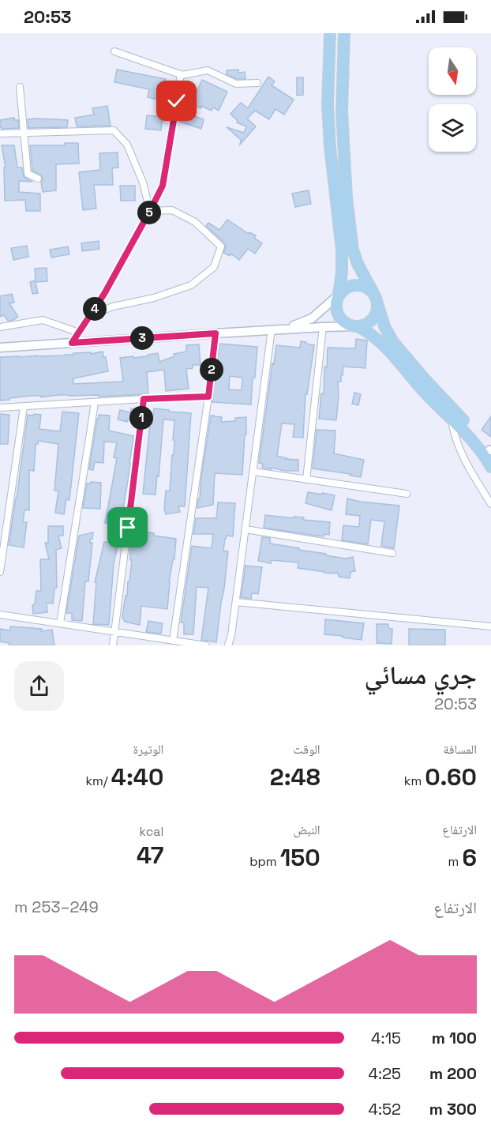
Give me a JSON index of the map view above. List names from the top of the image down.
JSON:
{
  "north": "bottom",
  "page": {
    "status": "20:53",
    "pins": [
      "5",
      "4",
      "3",
      "2",
      "1"
    ],
    "heading": ["جري مسائي", "20:53"],
    "stats": [
      ["المسافة", "0.60 km"],
      ["الوقت", "2:48"],
      ["الوتيرة", "4:40 /km"],
      ["الارتفاع", "6 m"],
      ["النبض", "150 bpm"],
      ["kcal", "47"]
    ],
    "chart": ["الارتفاع", "249–253 m"],
    "list": [
      {
        "name": "100 m",
        "note": "4:15"
      },
      {
        "name": "200 m",
        "note": "4:25"
      },
      {
        "name": "300 m",
        "note": "4:52"
      }
    ]
  }
}
